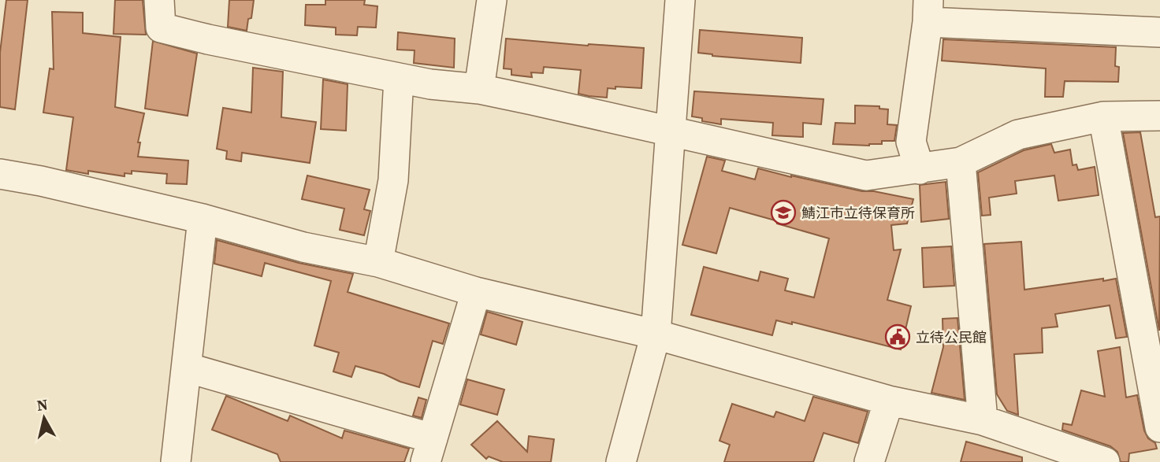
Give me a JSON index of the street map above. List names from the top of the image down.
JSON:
{
  "places": {
    "school or university": ["鯖江市立待保育所"],
    "public building": ["立待公民館"]
  },
  "north": "top"
}
